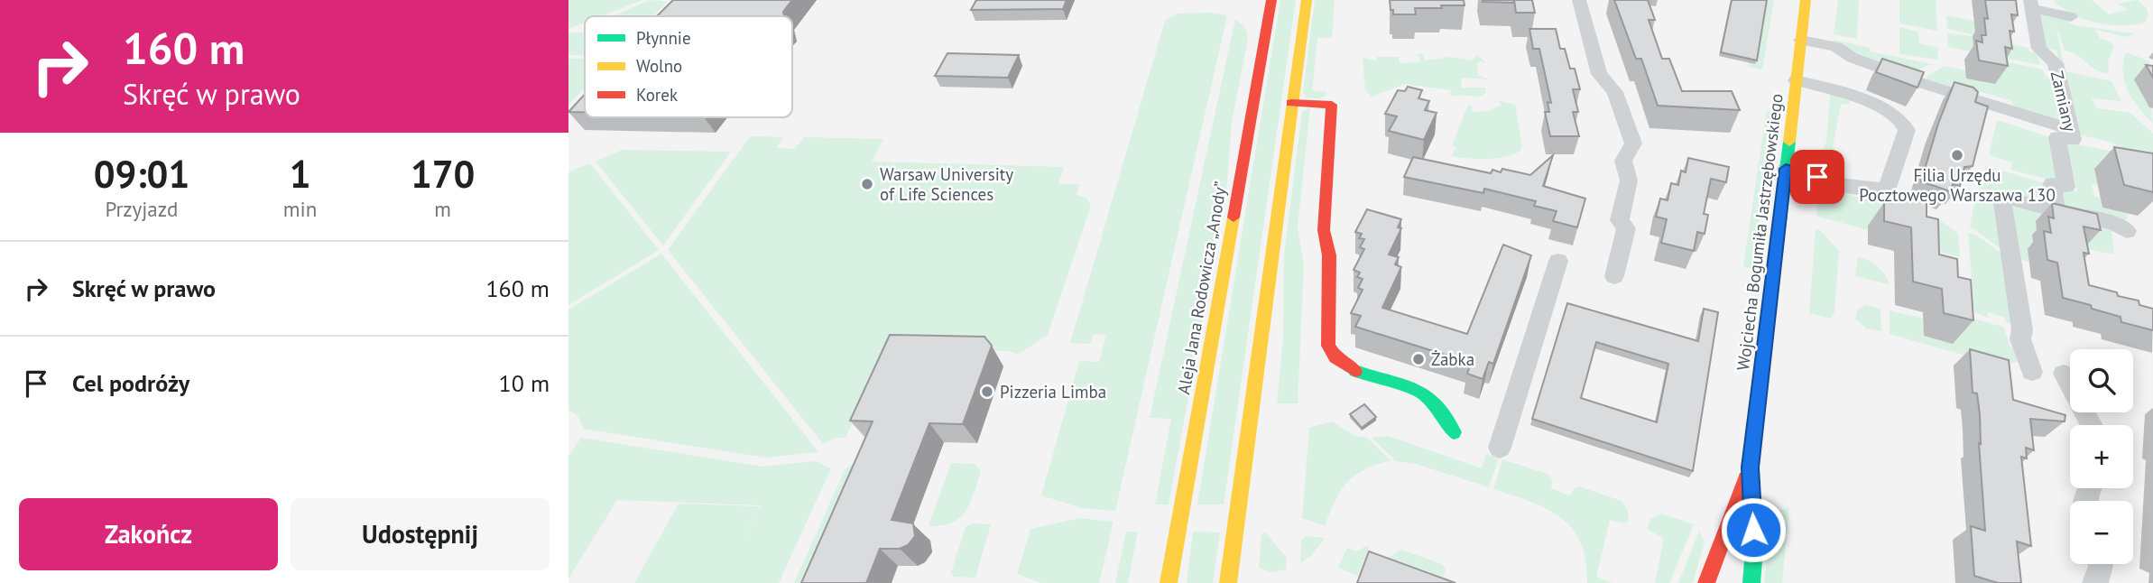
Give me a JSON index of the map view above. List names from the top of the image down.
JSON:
{
  "streets": {
    "main road": ["Wojciecha Bogumiła Jastrzębowskiego", "Aleja Jana Rodowicza „Anody”"],
    "street": ["Zamiany"]
  },
  "places": [
    "Filia Urzędu Pocztowego Warszawa 130",
    "Warsaw University of Life Sciences",
    "Żabka",
    "Pizzeria Limba"
  ],
  "legend": ["Płynnie", "Wolno", "Korek"],
  "page": {
    "turn": ["160 m", "Skręć w prawo"],
    "eta": [
      "09:01",
      "Przyjazd",
      "1",
      "min",
      "170",
      "m"
    ],
    "list": [
      {
        "name": "Skręć w prawo",
        "value": "160 m"
      },
      {
        "name": "Cel podróży",
        "value": "10 m"
      }
    ],
    "map_buttons": ["+", "−"],
    "buttons": ["Zakończ", "Udostępnij"]
  }
}
